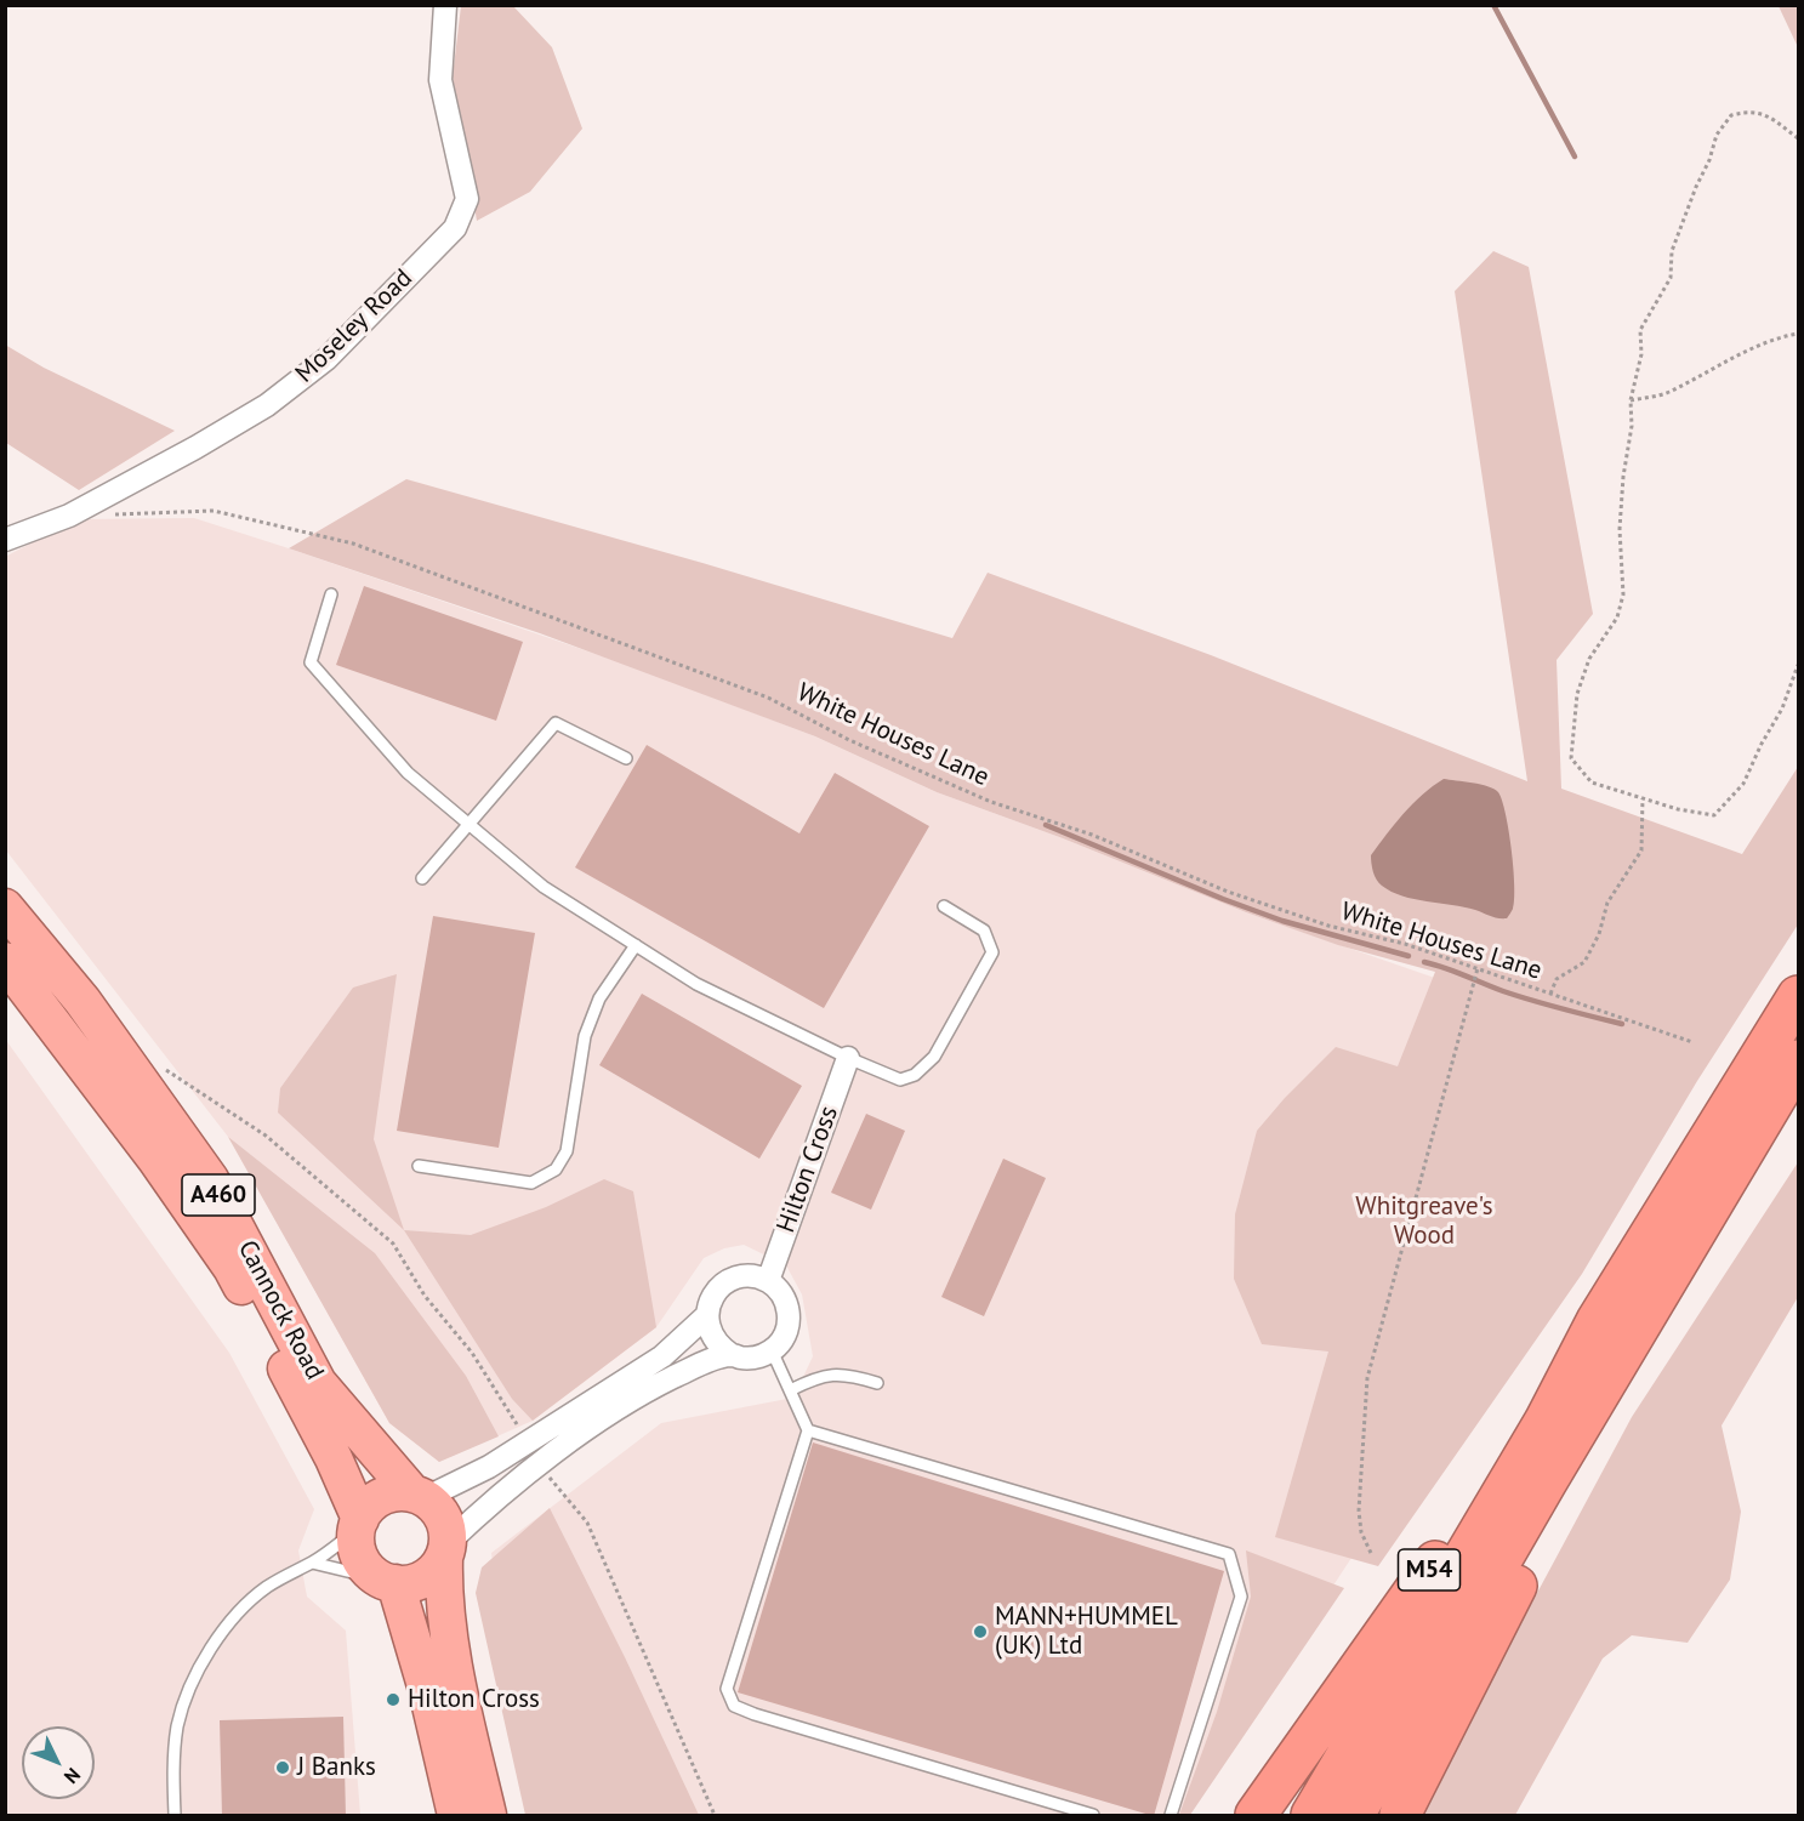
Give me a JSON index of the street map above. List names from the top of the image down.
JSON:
{
  "streets": {
    "highway": ["A460", "Cannock Road", "M54"],
    "street": ["Moseley Road", "Hilton Cross"],
    "path": ["White Houses Lane"]
  },
  "crossings": [
    ["Moseley Road", "White Houses Lane"]
  ],
  "parks": ["Whitgreave's Wood"],
  "places": ["MANN+HUMMEL (UK) Ltd", "Hilton Cross", "J Banks"],
  "north": "bottom right"
}
